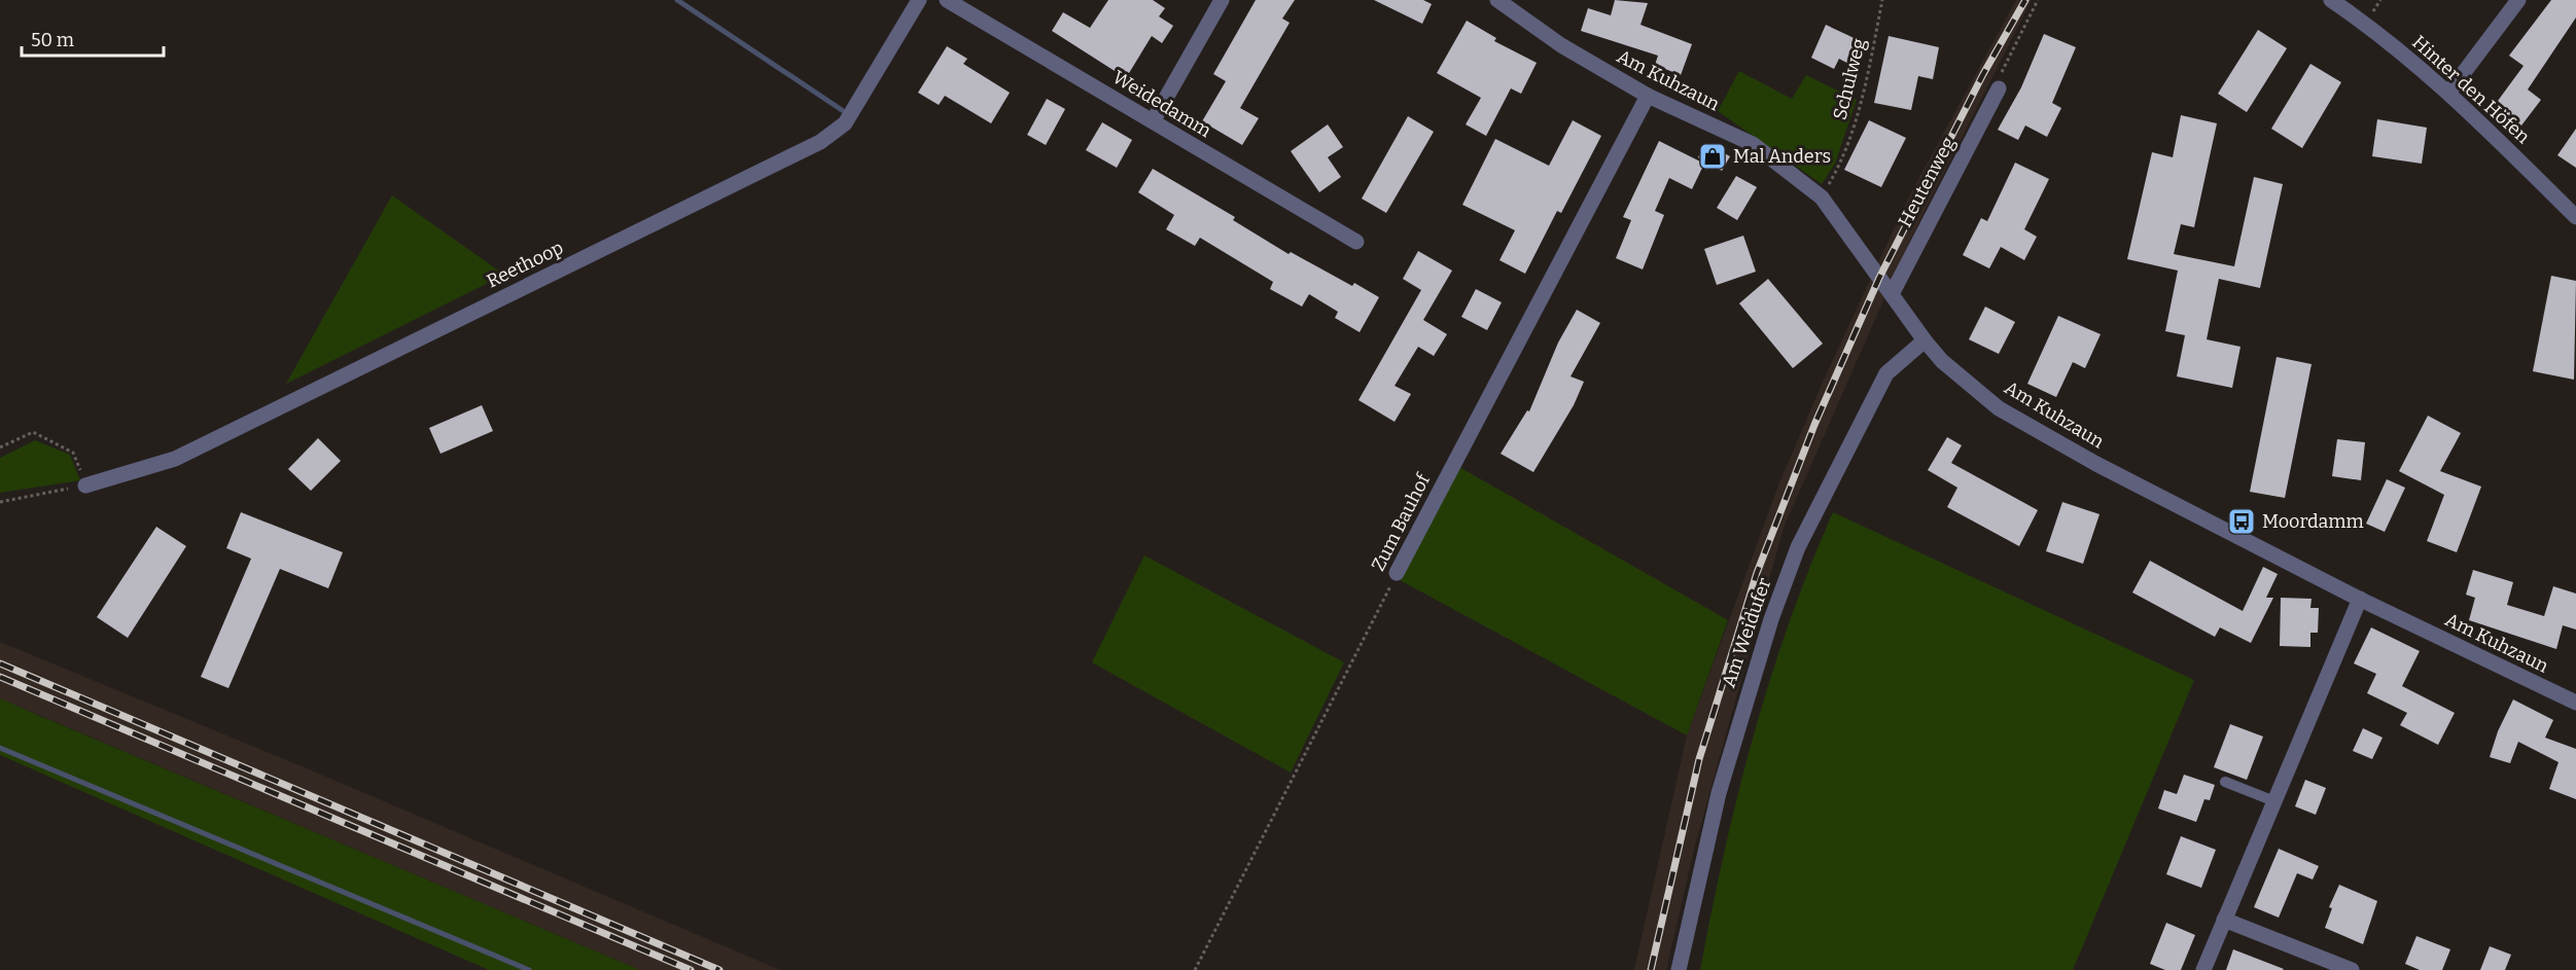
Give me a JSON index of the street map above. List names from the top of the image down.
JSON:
{
  "streets": {
    "street": [
      "Am Kuhzaun",
      "Hinter den Höfen",
      "Weidedamm",
      "Heutenweg",
      "Reethoop",
      "Zum Bauhof",
      "Am Weidufer"
    ],
    "path": ["Schulweg"]
  },
  "crossings": [
    ["Schulweg", "Am Kuhzaun"],
    ["Am Kuhzaun", "Heutenweg"],
    ["Am Kuhzaun", "Zum Bauhof"],
    ["Am Kuhzaun", "Am Weidufer"]
  ],
  "places": {
    "shop": ["Mal Anders"],
    "bus stop": ["Moordamm"]
  },
  "scale_bar": "50 m"
}
